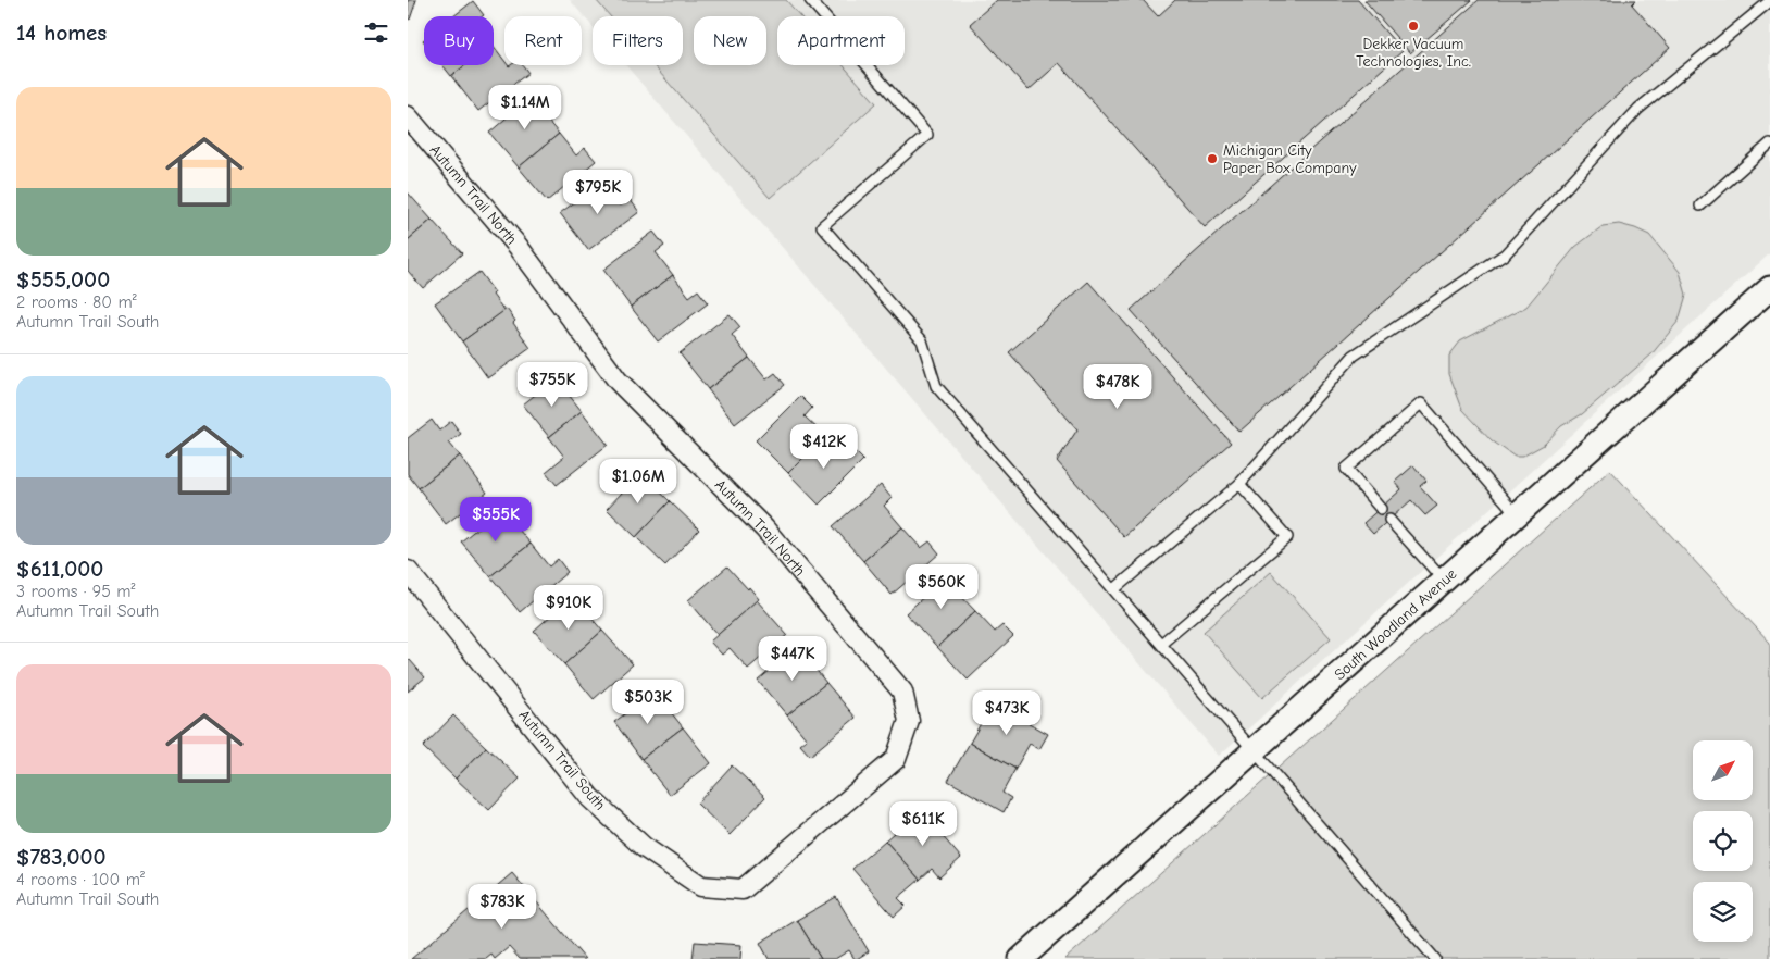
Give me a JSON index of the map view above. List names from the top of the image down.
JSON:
{
  "streets": {
    "street": ["Autumn Trail North", "South Woodland Avenue", "Autumn Trail South"]
  },
  "crossings": [
    ["Autumn Trail North", "Autumn Trail South"]
  ],
  "places": ["Dekker Vacuum Technologies, Inc.", "Michigan City Paper Box Company"],
  "north": "top right",
  "page": {
    "heading": "14 homes",
    "chip": [
      "Buy",
      "Rent",
      "Filters",
      "New",
      "Apartment"
    ],
    "list": [
      {
        "name": "$555,000",
        "note": "2 rooms · 80 m² · Autumn Trail South"
      },
      {
        "name": "$611,000",
        "note": "3 rooms · 95 m² · Autumn Trail South"
      },
      {
        "name": "$783,000",
        "note": "4 rooms · 100 m² · Autumn Trail South"
      }
    ],
    "price": [
      "$1.14M",
      "$795K",
      "$755K",
      "$478K",
      "$412K",
      "$1.06M",
      "$555K",
      "$560K",
      "$910K",
      "$447K",
      "$503K",
      "$473K",
      "$611K",
      "$783K"
    ]
  }
}
